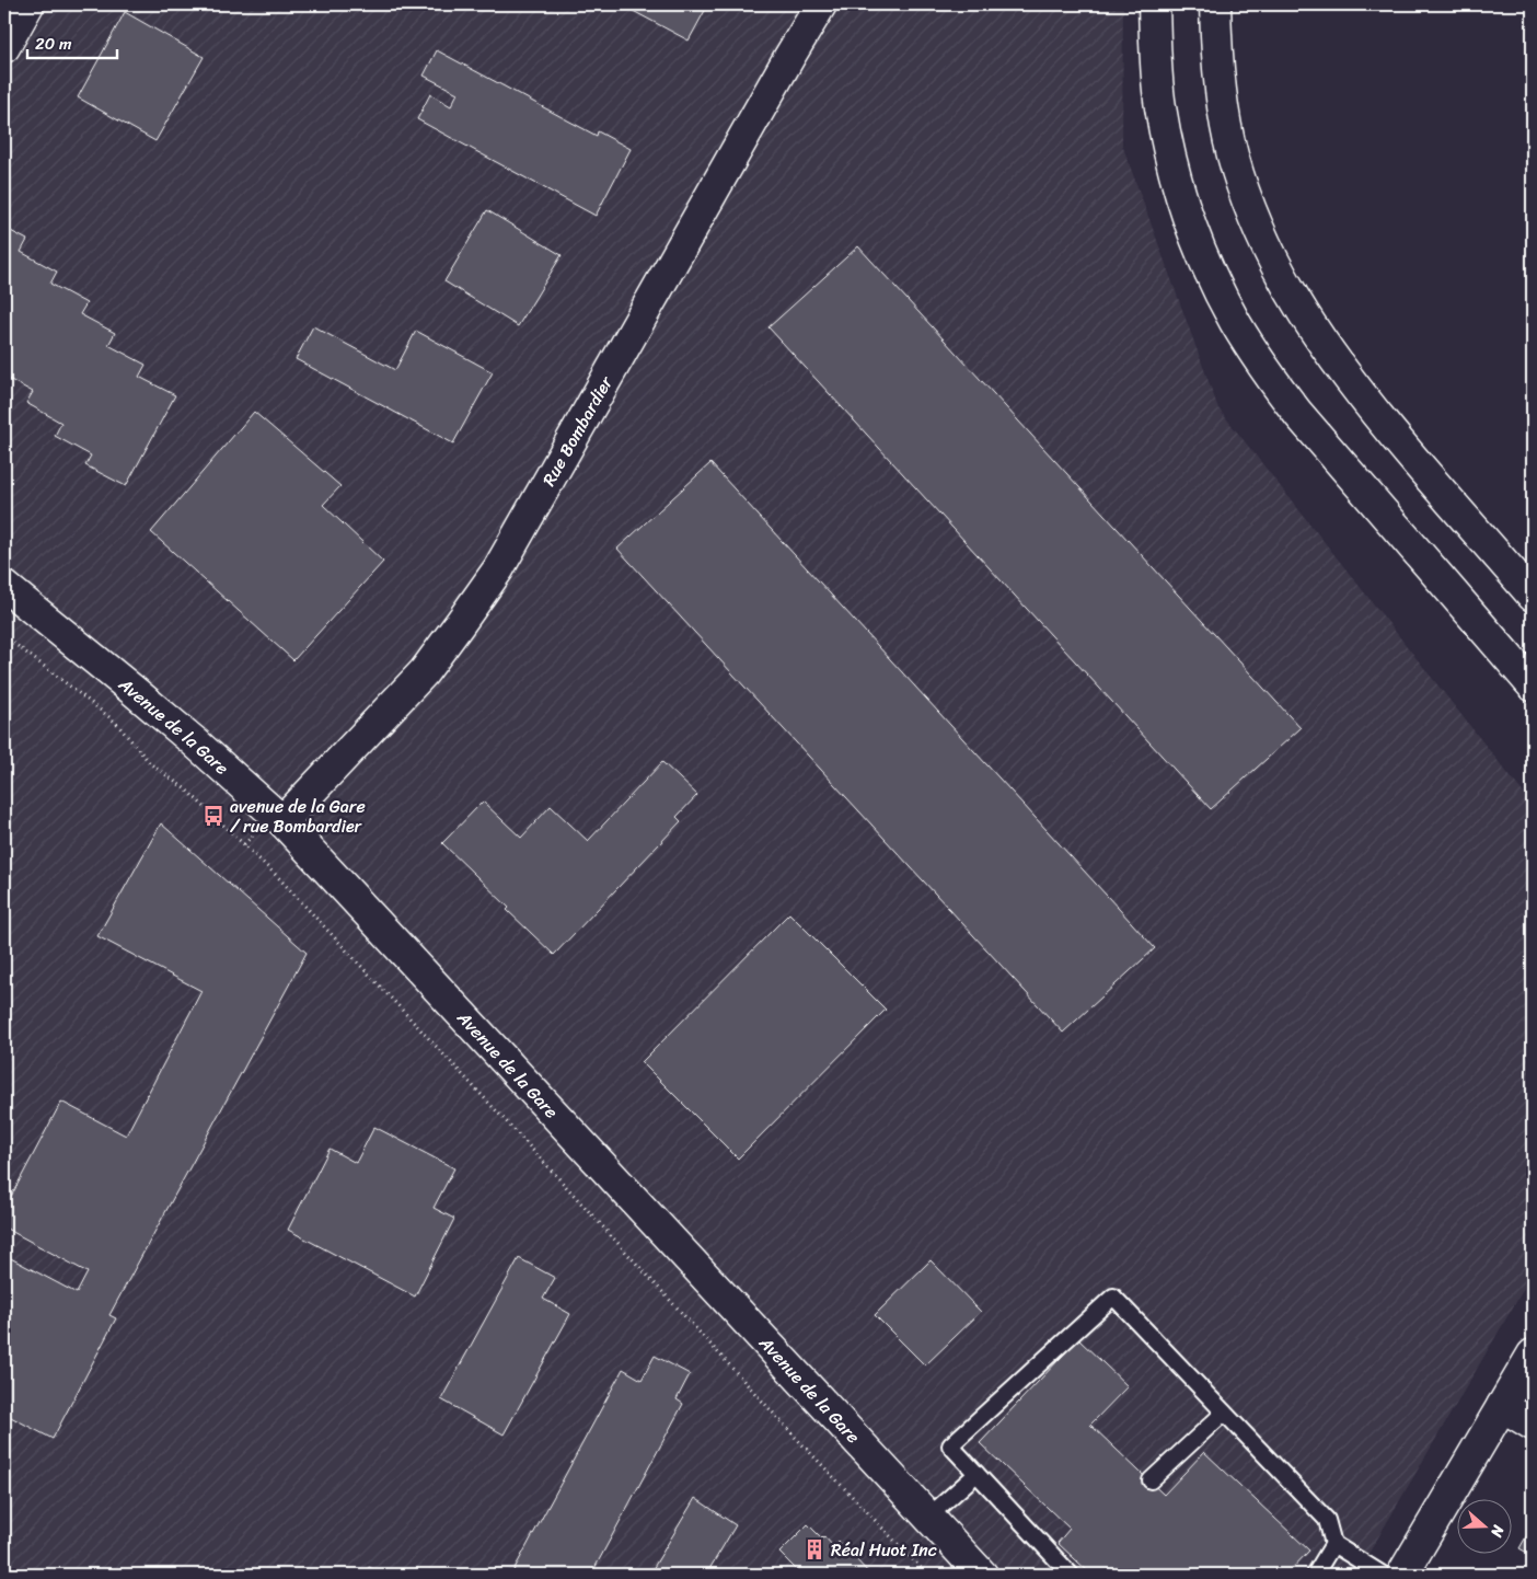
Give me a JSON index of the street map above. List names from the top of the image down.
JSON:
{
  "streets": {
    "main road": ["Rue Bombardier", "Avenue de la Gare"]
  },
  "crossings": [
    ["Rue Bombardier", "Avenue de la Gare"]
  ],
  "places": {
    "bus stop": ["avenue de la Gare / rue Bombardier"],
    "building": ["Réal Huot Inc"]
  },
  "scale_bar": "20 m",
  "north": "right"
}
